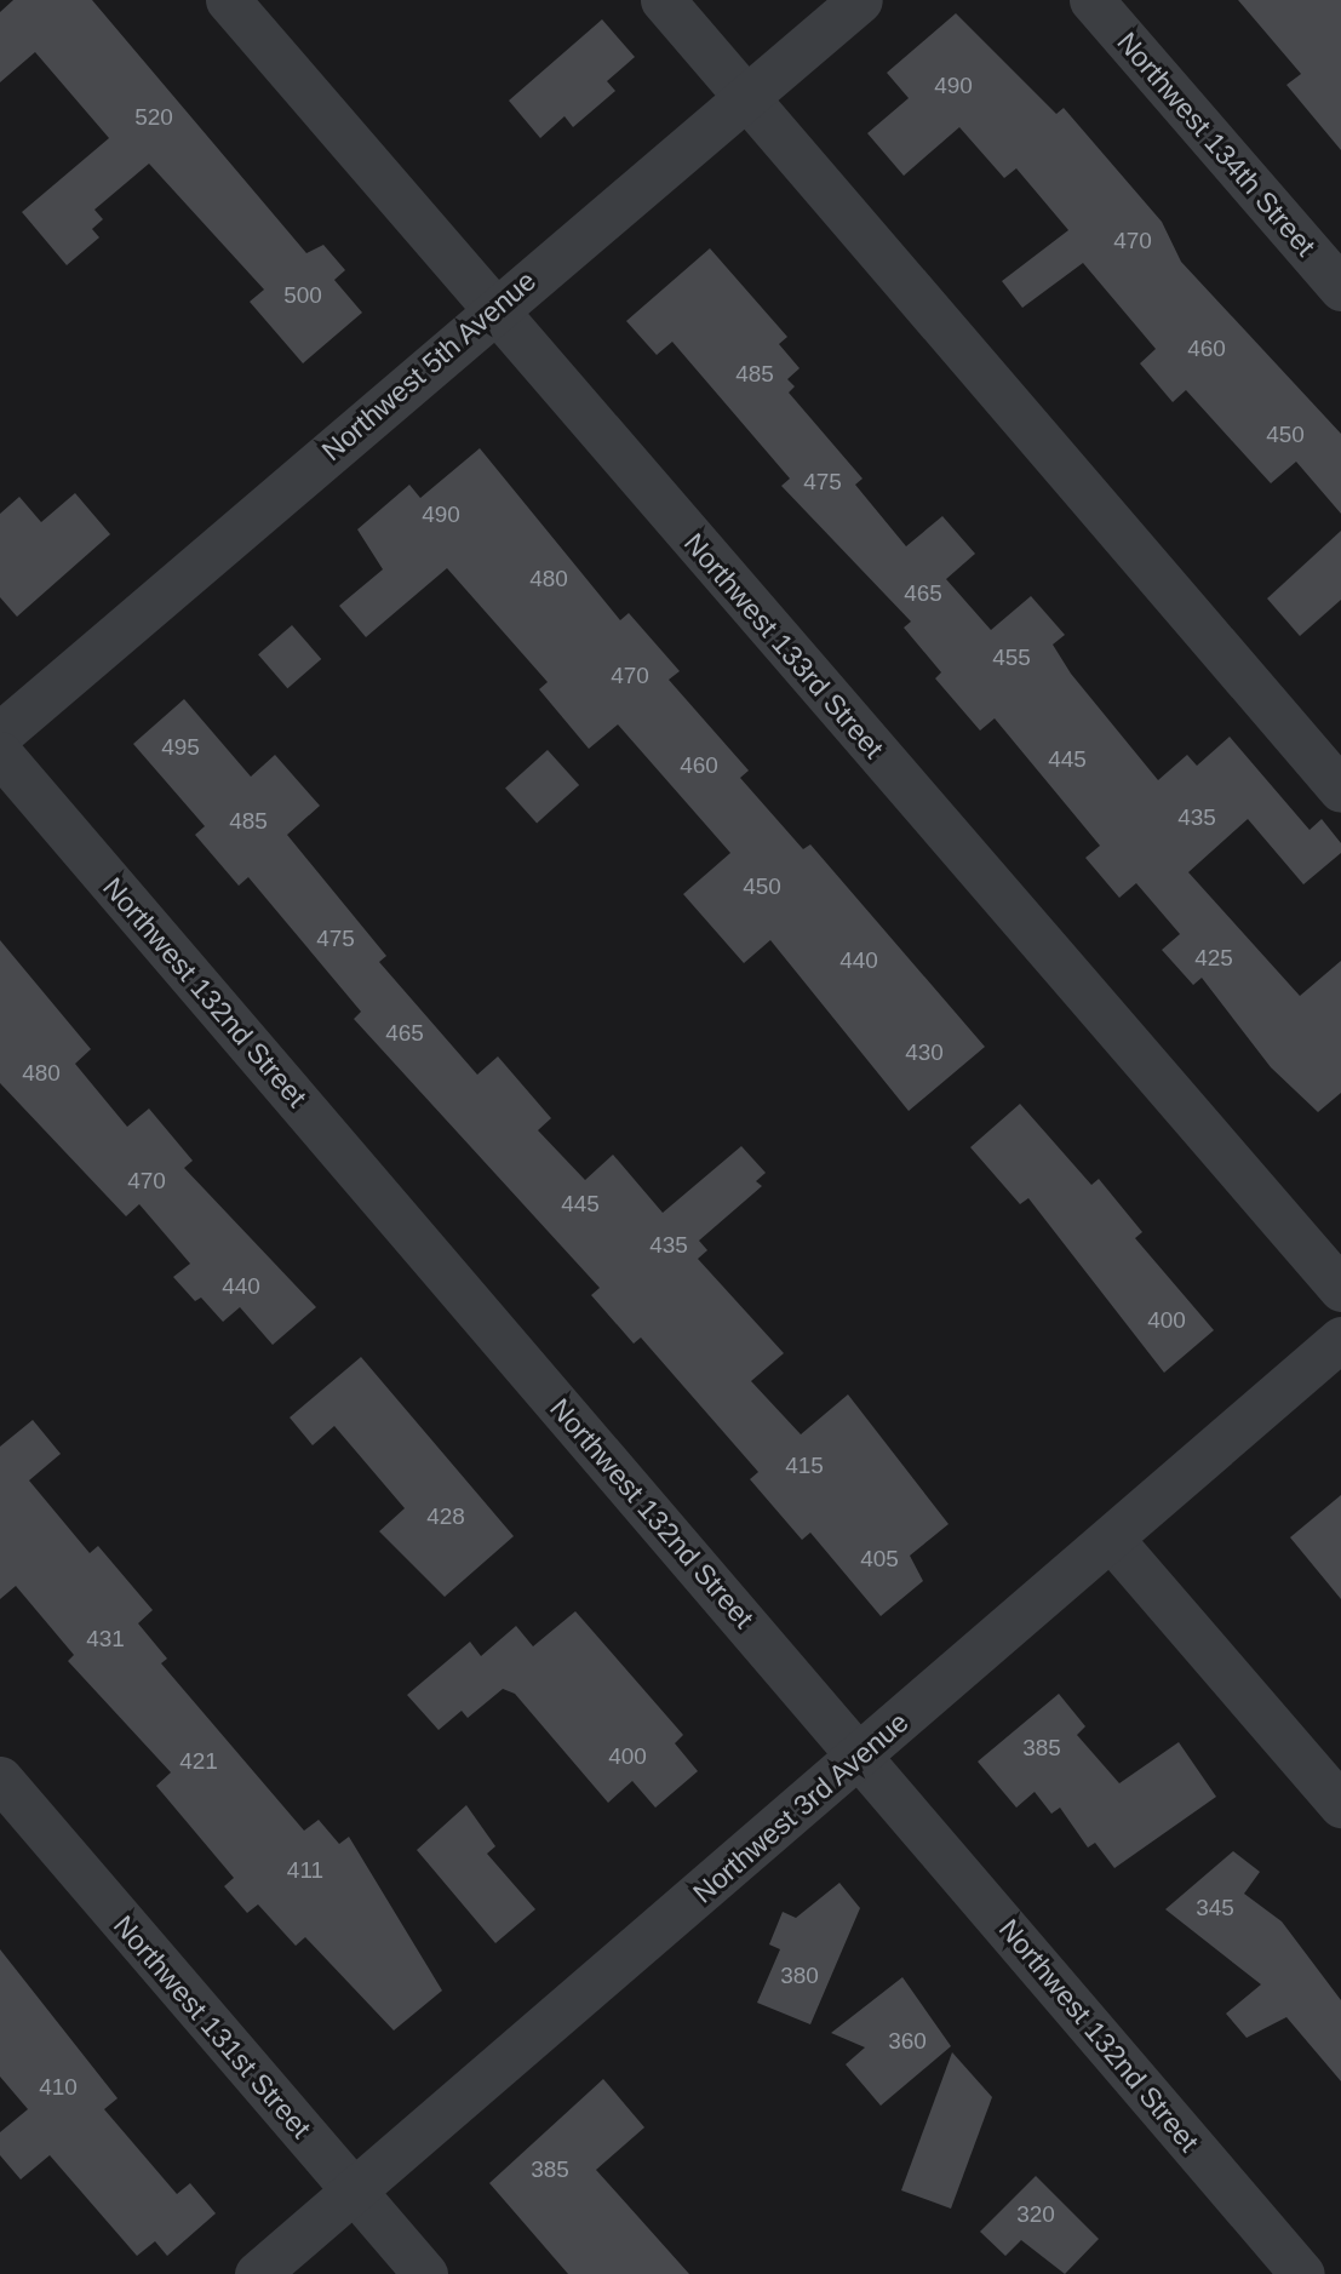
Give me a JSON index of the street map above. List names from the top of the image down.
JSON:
{
  "streets": {
    "street": [
      "Northwest 134th Street",
      "Northwest 5th Avenue",
      "Northwest 133rd Street",
      "Northwest 132nd Street",
      "Northwest 3rd Avenue",
      "Northwest 131st Street"
    ]
  },
  "crossings": [
    ["Northwest 5th Avenue", "Northwest 133rd Street"],
    ["Northwest 132nd Street", "Northwest 3rd Avenue"],
    ["Northwest 3rd Avenue", "Northwest 131st Street"]
  ],
  "house_numbers": [
    "490",
    "520",
    "470",
    "500",
    "460",
    "485",
    "450",
    "475",
    "490",
    "480",
    "465",
    "455",
    "470",
    "495",
    "445",
    "460",
    "435",
    "485",
    "450",
    "475",
    "425",
    "440",
    "465",
    "430",
    "480",
    "470",
    "445",
    "435",
    "440",
    "400",
    "415",
    "428",
    "405",
    "431",
    "385",
    "400",
    "421",
    "411",
    "345",
    "380",
    "360",
    "410",
    "385",
    "320"
  ]
}
